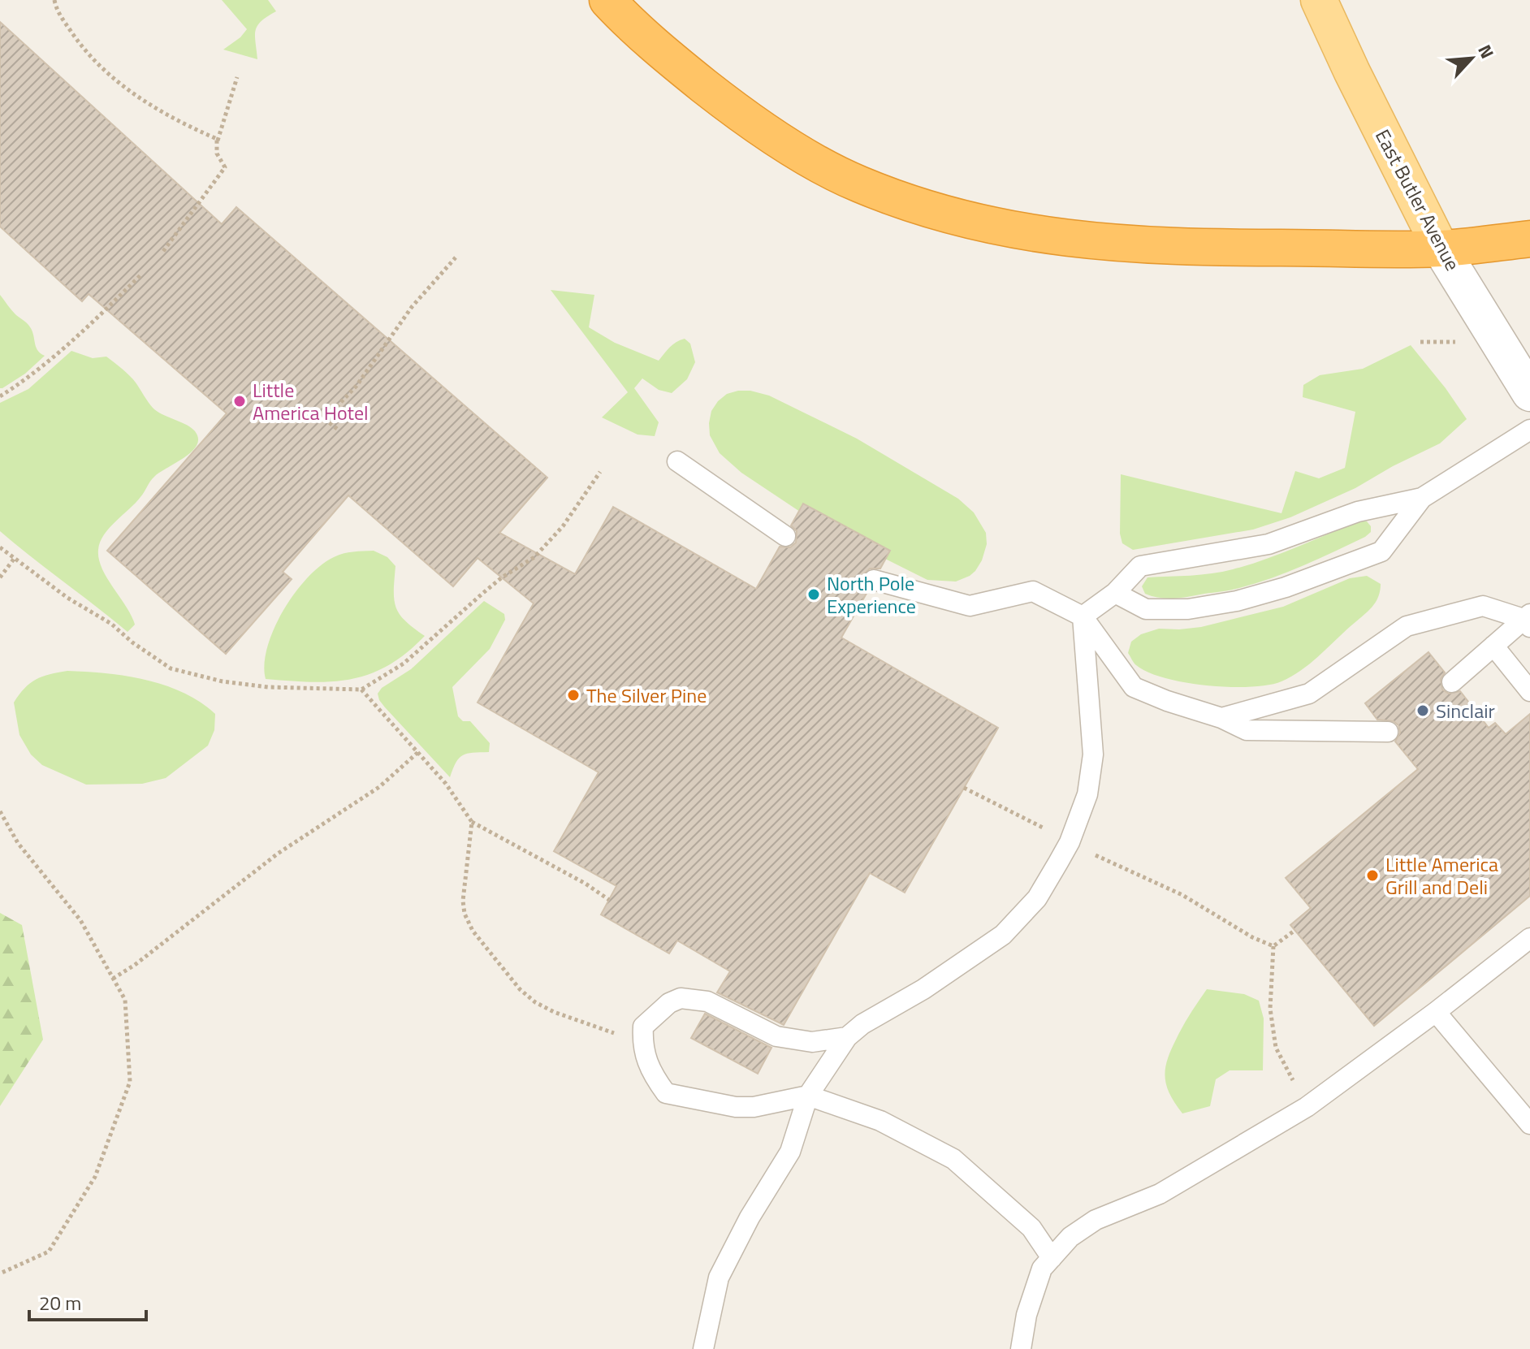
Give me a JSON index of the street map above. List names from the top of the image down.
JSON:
{
  "streets": {
    "main road": ["East Butler Avenue"]
  },
  "places": [
    "Little America Hotel",
    "North Pole Experience",
    "The Silver Pine",
    "Sinclair",
    "Little America Grill and Deli"
  ],
  "scale_bar": "20 m",
  "north": "top right"
}
